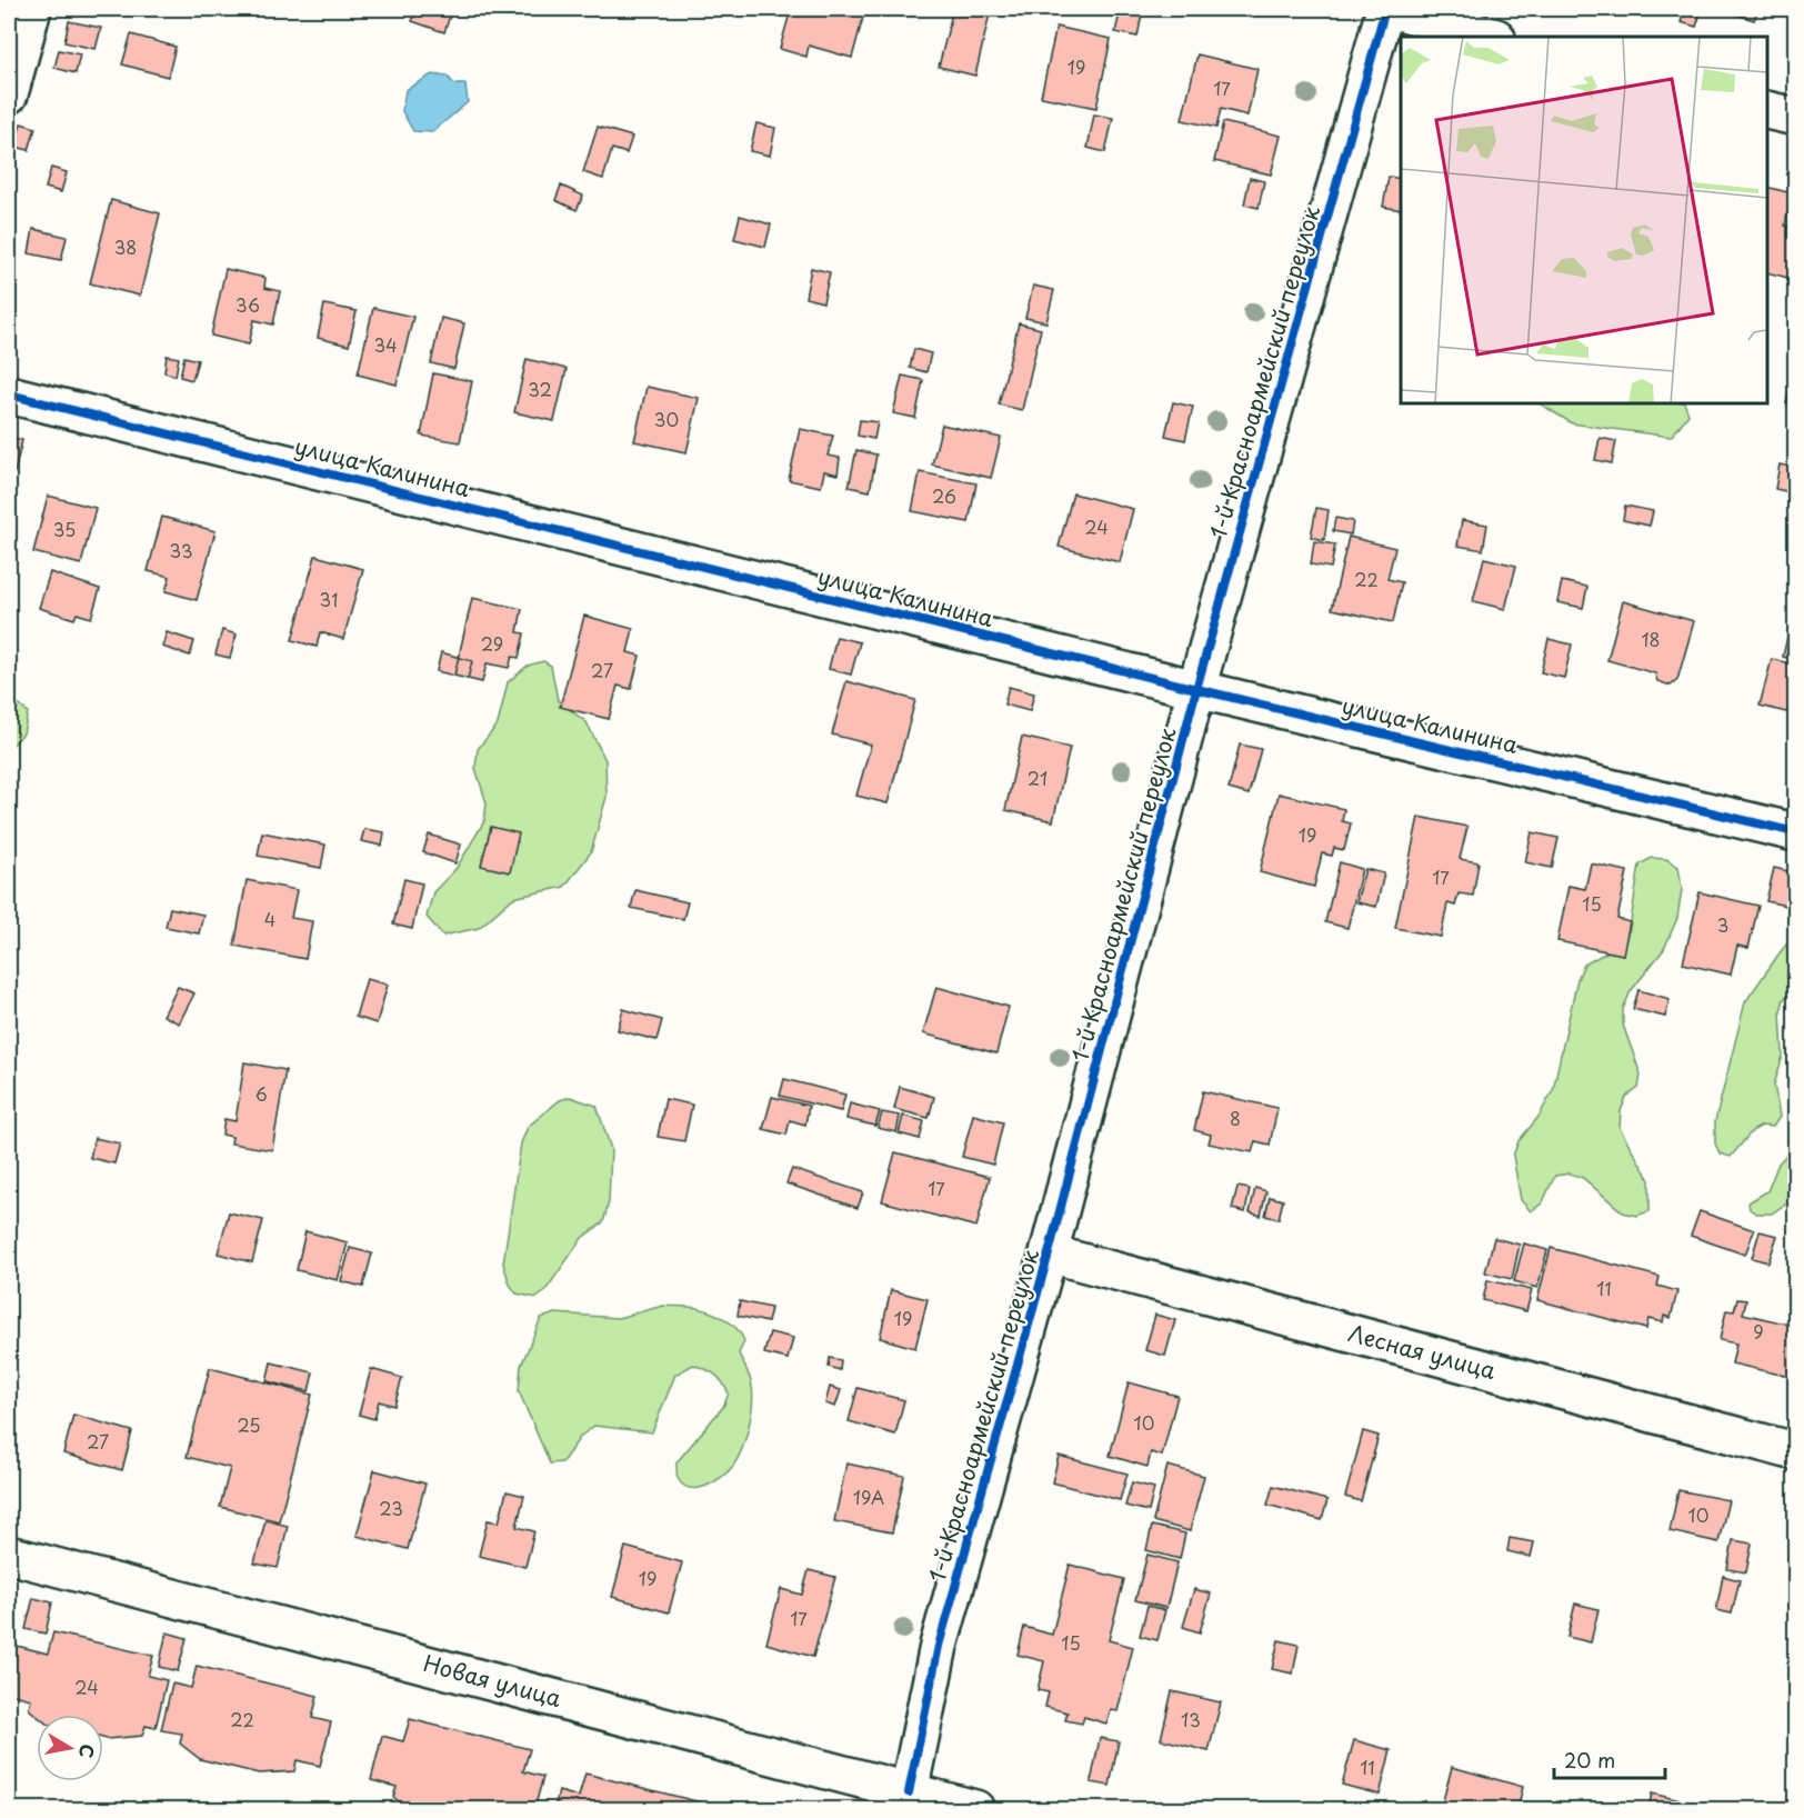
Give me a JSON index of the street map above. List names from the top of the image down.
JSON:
{
  "streets": {
    "street": [
      "1-й Красноармейский переулок",
      "улица Калинина",
      "Лесная улица",
      "Новая улица"
    ]
  },
  "crossings": [
    ["1-й Красноармейский переулок", "улица Калинина"],
    ["1-й Красноармейский переулок", "Лесная улица"],
    ["1-й Красноармейский переулок", "Новая улица"]
  ],
  "house_numbers": [
    "19",
    "17",
    "38",
    "36",
    "34",
    "32",
    "30",
    "26",
    "24",
    "35",
    "33",
    "22",
    "31",
    "18",
    "29",
    "27",
    "21",
    "19",
    "17",
    "15",
    "4",
    "3",
    "6",
    "8",
    "17",
    "11",
    "19",
    "9",
    "10",
    "25",
    "27",
    "19А",
    "23",
    "10",
    "19",
    "17",
    "15",
    "24",
    "22",
    "13",
    "11"
  ],
  "scale_bar": "20 m",
  "north": "right"
}
